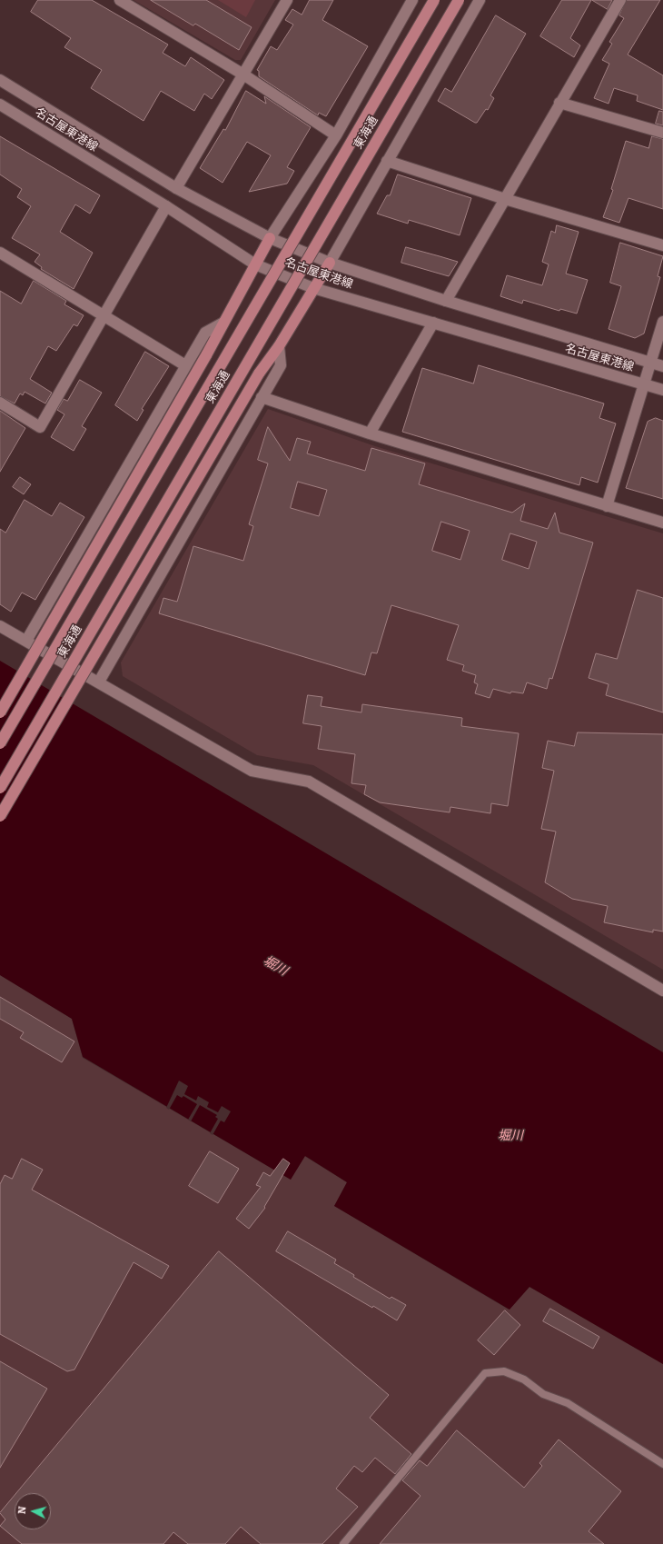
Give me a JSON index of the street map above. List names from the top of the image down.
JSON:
{
  "streets": {
    "main road": ["東海通"],
    "street": ["名古屋東港線"]
  },
  "water": ["堀川"],
  "north": "left"
}
